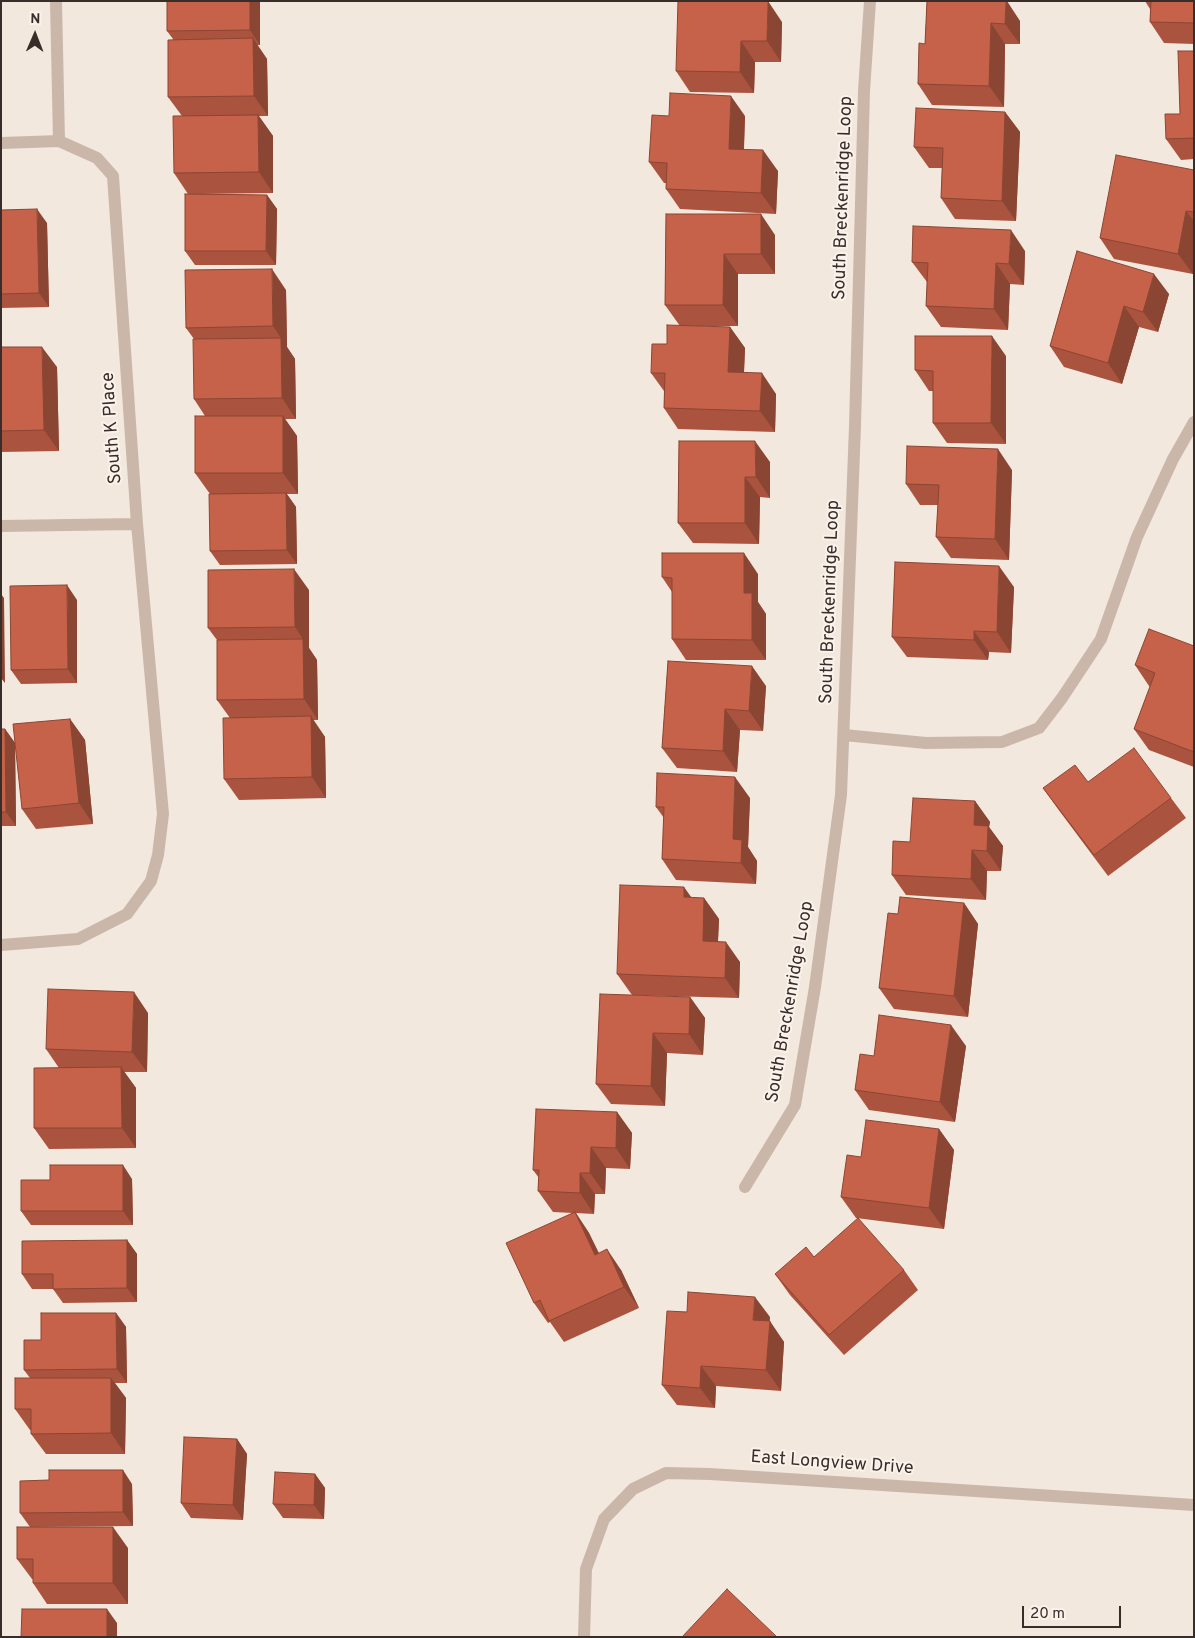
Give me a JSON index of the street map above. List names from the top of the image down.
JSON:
{
  "streets": {
    "street": ["South Breckenridge Loop", "South K Place", "East Longview Drive"]
  },
  "scale_bar": "20 m",
  "north": "top"
}
